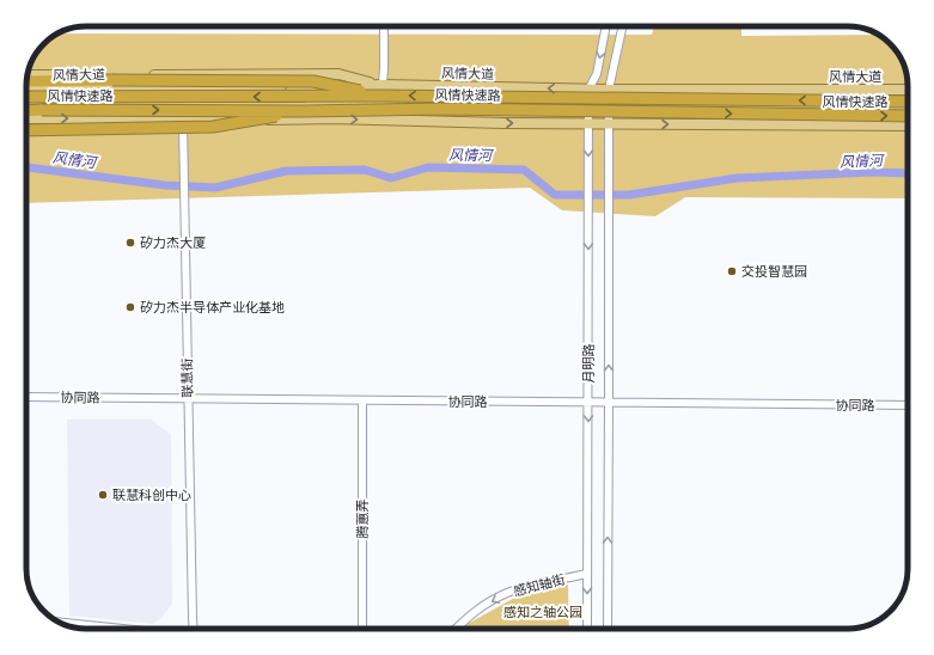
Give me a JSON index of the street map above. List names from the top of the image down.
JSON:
{
  "streets": {
    "highway": ["风情快速路"],
    "main road": ["风情大道"],
    "street": [
      "月明路",
      "联慧街",
      "协同路",
      "腾蕙弄",
      "感知轴街"
    ]
  },
  "crossings": [
    ["风情大道", "风情快速路"],
    ["风情大道", "月明路"],
    ["月明路", "协同路"],
    ["月明路", "感知轴街"],
    ["联慧街", "协同路"],
    ["协同路", "腾蕙弄"]
  ],
  "one_way": ["感知轴街"],
  "water": ["风情河"],
  "parks": ["感知之轴公园"],
  "places": [
    "矽力杰大厦",
    "交投智慧园",
    "矽力杰半导体产业化基地",
    "联慧科创中心"
  ]
}
